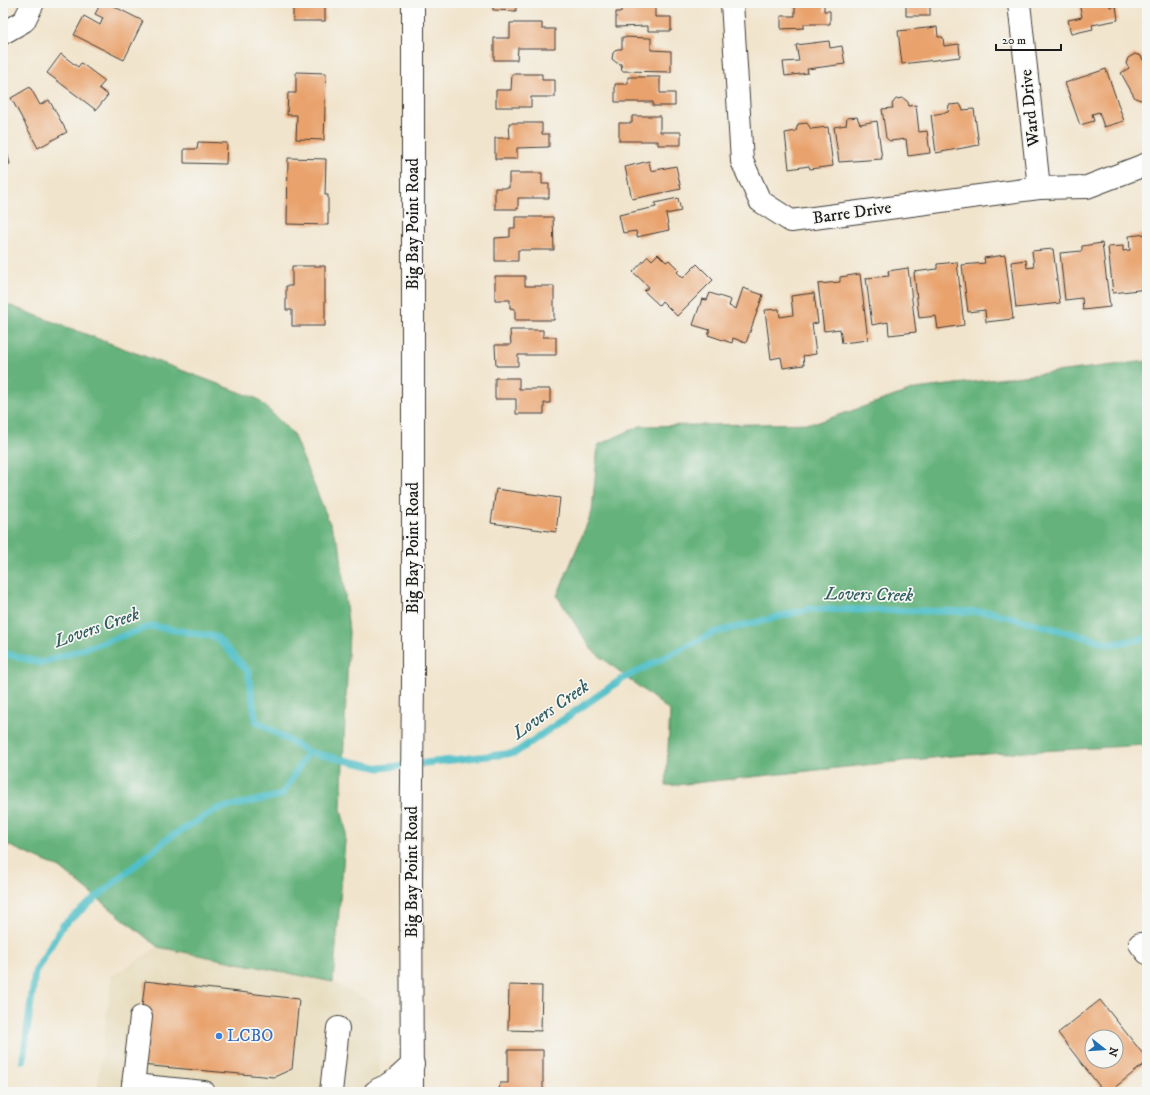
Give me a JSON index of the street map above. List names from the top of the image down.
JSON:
{
  "streets": {
    "main road": ["Ward Drive", "Barre Drive", "Big Bay Point Road"]
  },
  "crossings": [
    ["Ward Drive", "Barre Drive"]
  ],
  "water": ["Lovers Creek"],
  "places": ["LCBO"],
  "scale_bar": "20 m",
  "north": "right"
}
